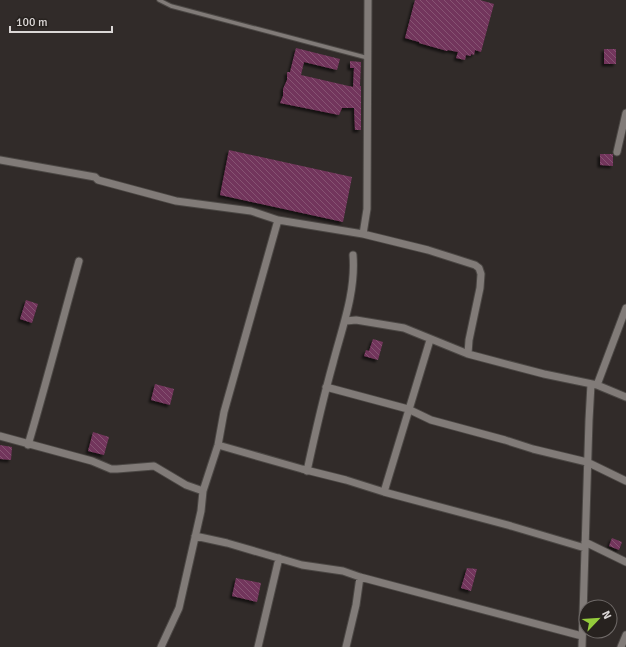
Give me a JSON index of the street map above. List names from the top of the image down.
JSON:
{
  "scale_bar": "100 m",
  "north": "top right"
}
